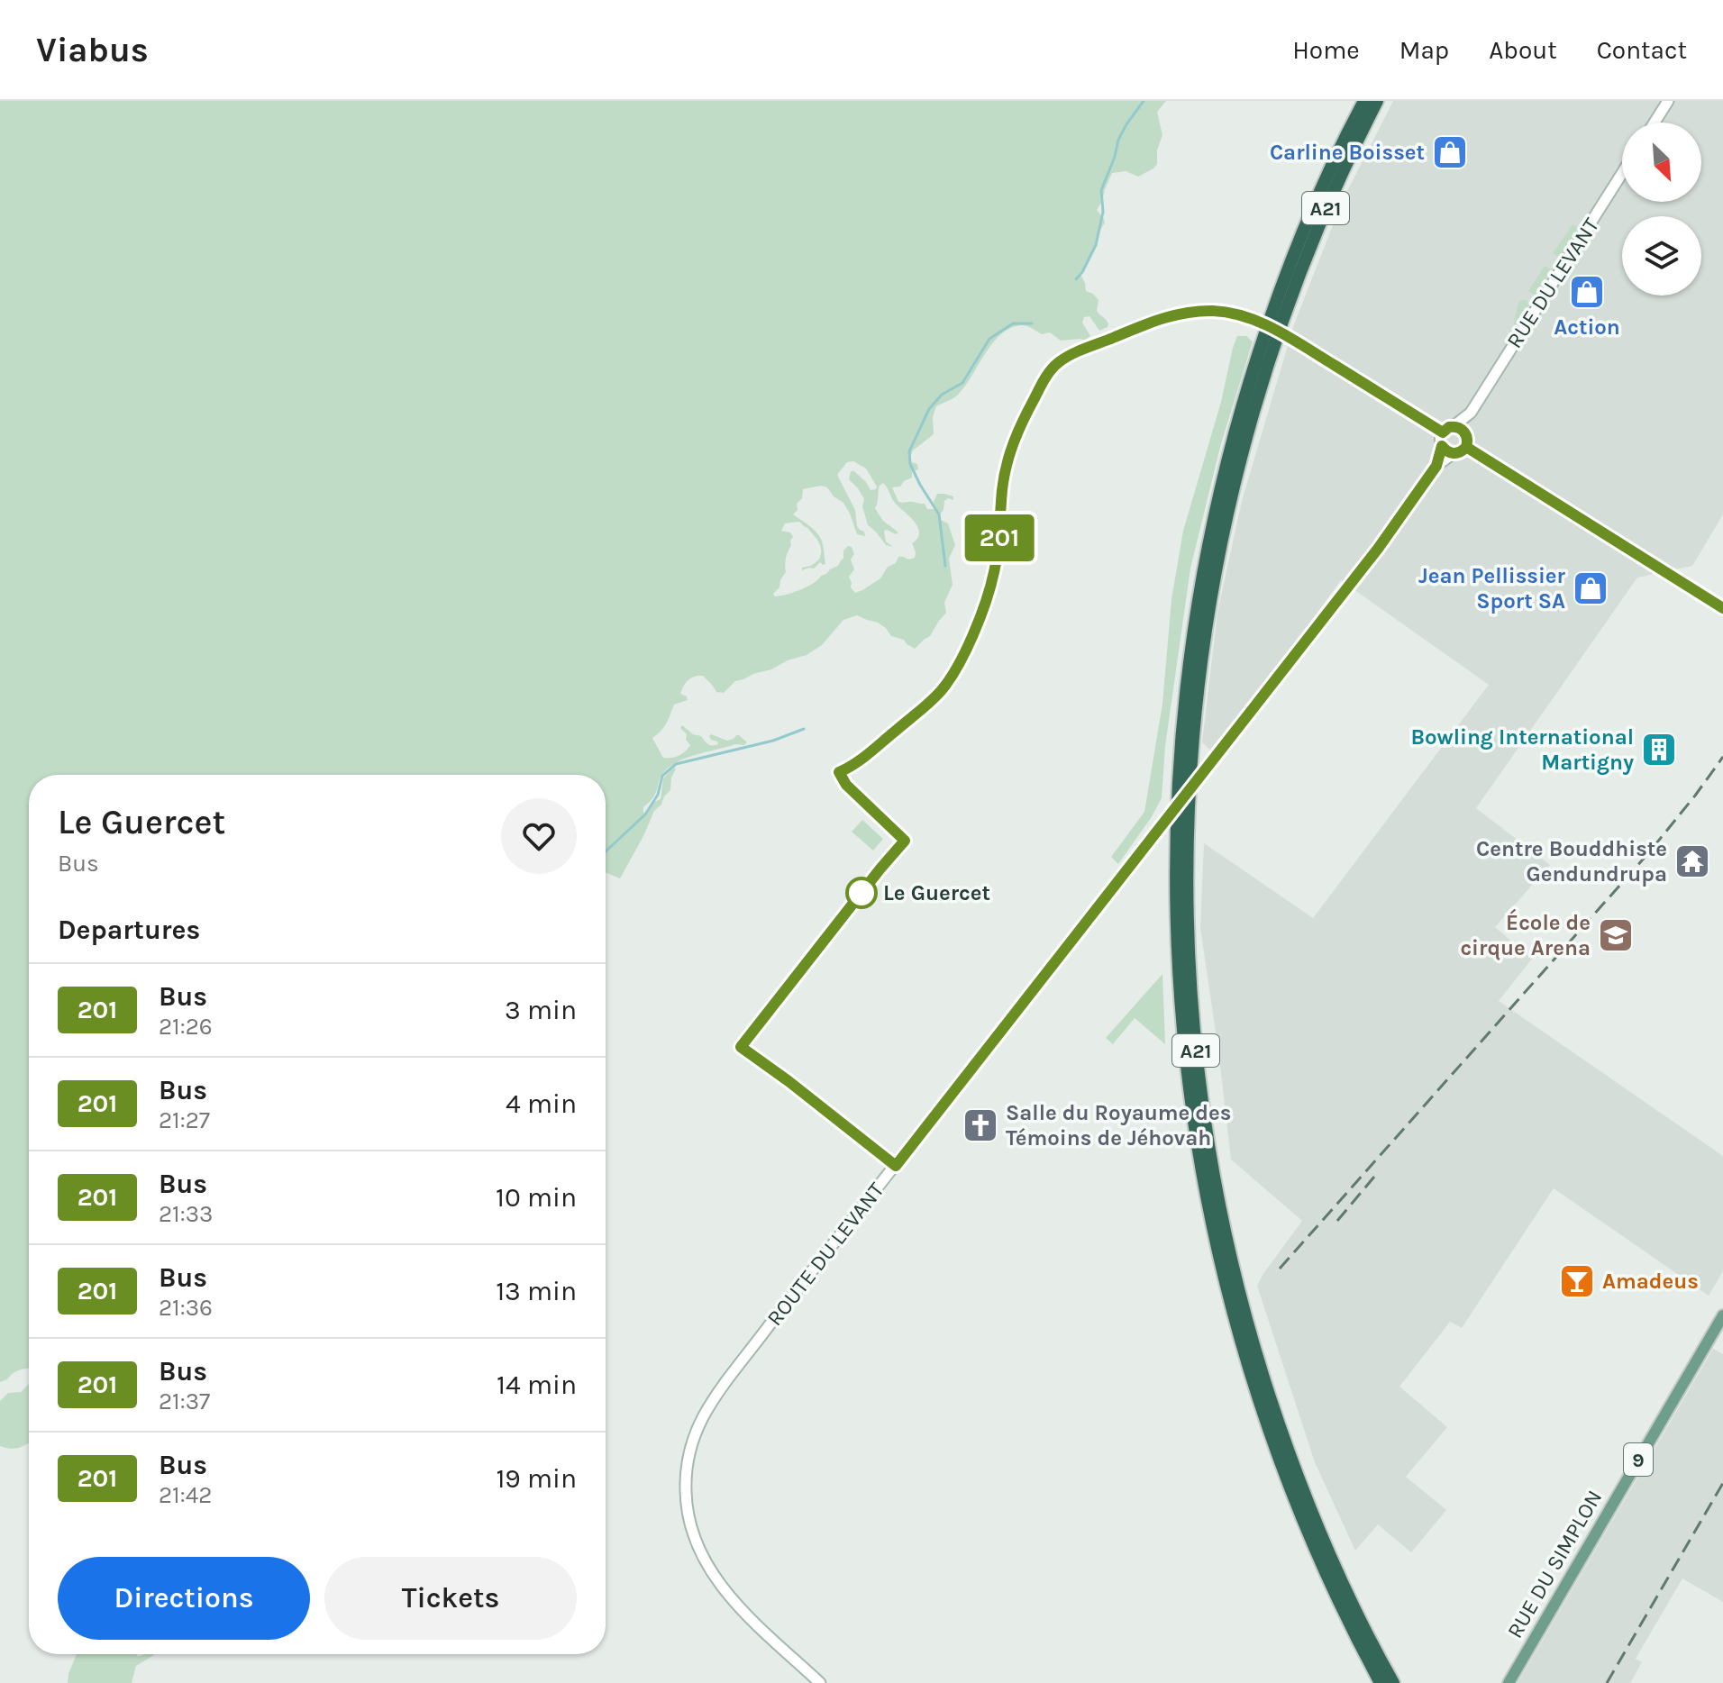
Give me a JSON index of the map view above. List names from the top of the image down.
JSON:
{
  "streets": {
    "highway": ["A21"],
    "main road": ["9", "RUE DU SIMPLON"],
    "street": ["RUE DU LEVANT", "ROUTE DU LEVANT"]
  },
  "crossings": [
    ["RUE DU LEVANT", "ROUTE DU LEVANT"]
  ],
  "places": {
    "shop": ["Carline Boisset", "Action", "Jean Pellissier Sport SA"],
    "building": ["Bowling International Martigny"],
    "temple": ["Centre Bouddhiste Gendundrupa"],
    "other": ["Le Guercet"],
    "school or university": ["École de cirque Arena"],
    "church": ["Salle du Royaume des Témoins de Jéhovah"],
    "bar": ["Amadeus"]
  },
  "lines": ["bus line 201"],
  "north": "bottom right",
  "page": {
    "header": "Viabus",
    "nav": [
      "Home",
      "Map",
      "About",
      "Contact"
    ],
    "on_map": "201",
    "heading": [
      ["Le Guercet", "Bus"],
      "Departures"
    ],
    "list": [
      {
        "mark": "201",
        "name": "Bus",
        "note": "21:26",
        "value": "3 min"
      },
      {
        "mark": "201",
        "name": "Bus",
        "note": "21:27",
        "value": "4 min"
      },
      {
        "mark": "201",
        "name": "Bus",
        "note": "21:33",
        "value": "10 min"
      },
      {
        "mark": "201",
        "name": "Bus",
        "note": "21:36",
        "value": "13 min"
      },
      {
        "mark": "201",
        "name": "Bus",
        "note": "21:37",
        "value": "14 min"
      },
      {
        "mark": "201",
        "name": "Bus",
        "note": "21:42",
        "value": "19 min"
      }
    ],
    "buttons": ["Directions", "Tickets"]
  }
}
